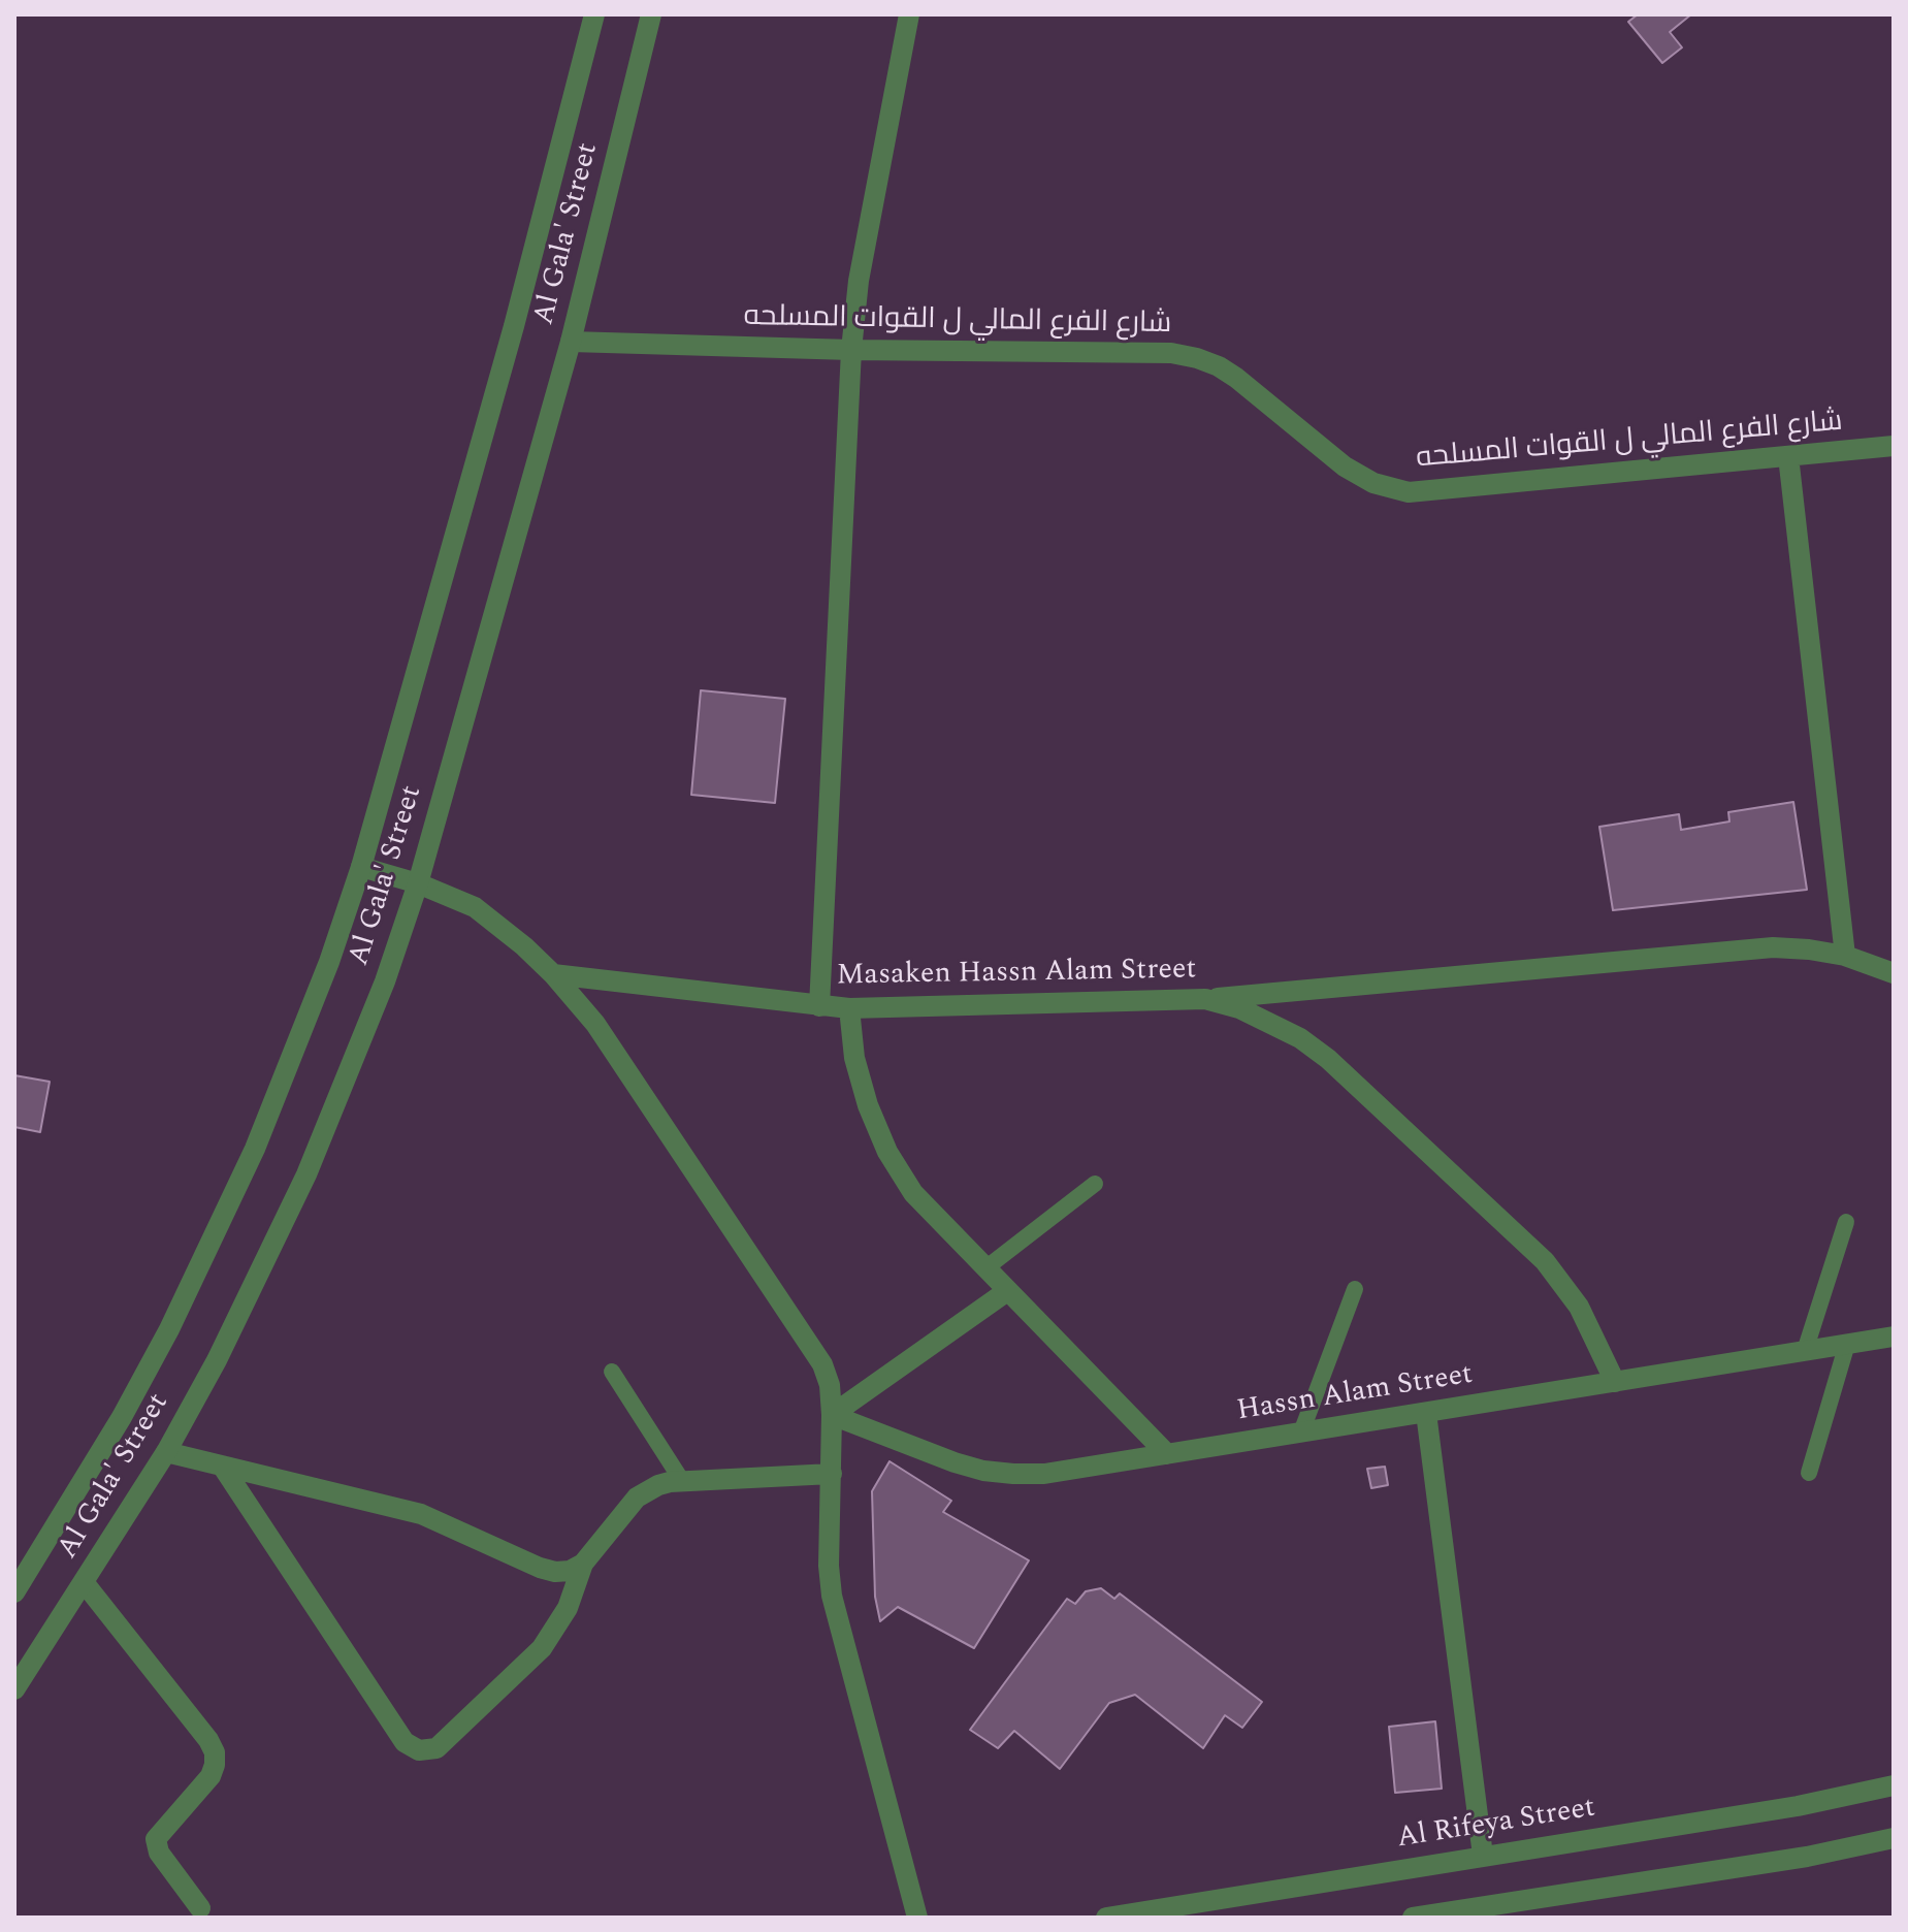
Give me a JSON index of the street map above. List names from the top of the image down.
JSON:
{
  "streets": {
    "street": [
      "Al Gala' Street",
      "شارع الفرع المالي ل القوات المسلحه",
      "Masaken Hassn Alam Street",
      "Hassn Alam Street",
      "Al Rifeya Street"
    ]
  },
  "crossings": [
    ["Al Gala' Street", "شارع الفرع المالي ل القوات المسلحه"],
    ["Masaken Hassn Alam Street", "Hassn Alam Street"]
  ]
}
